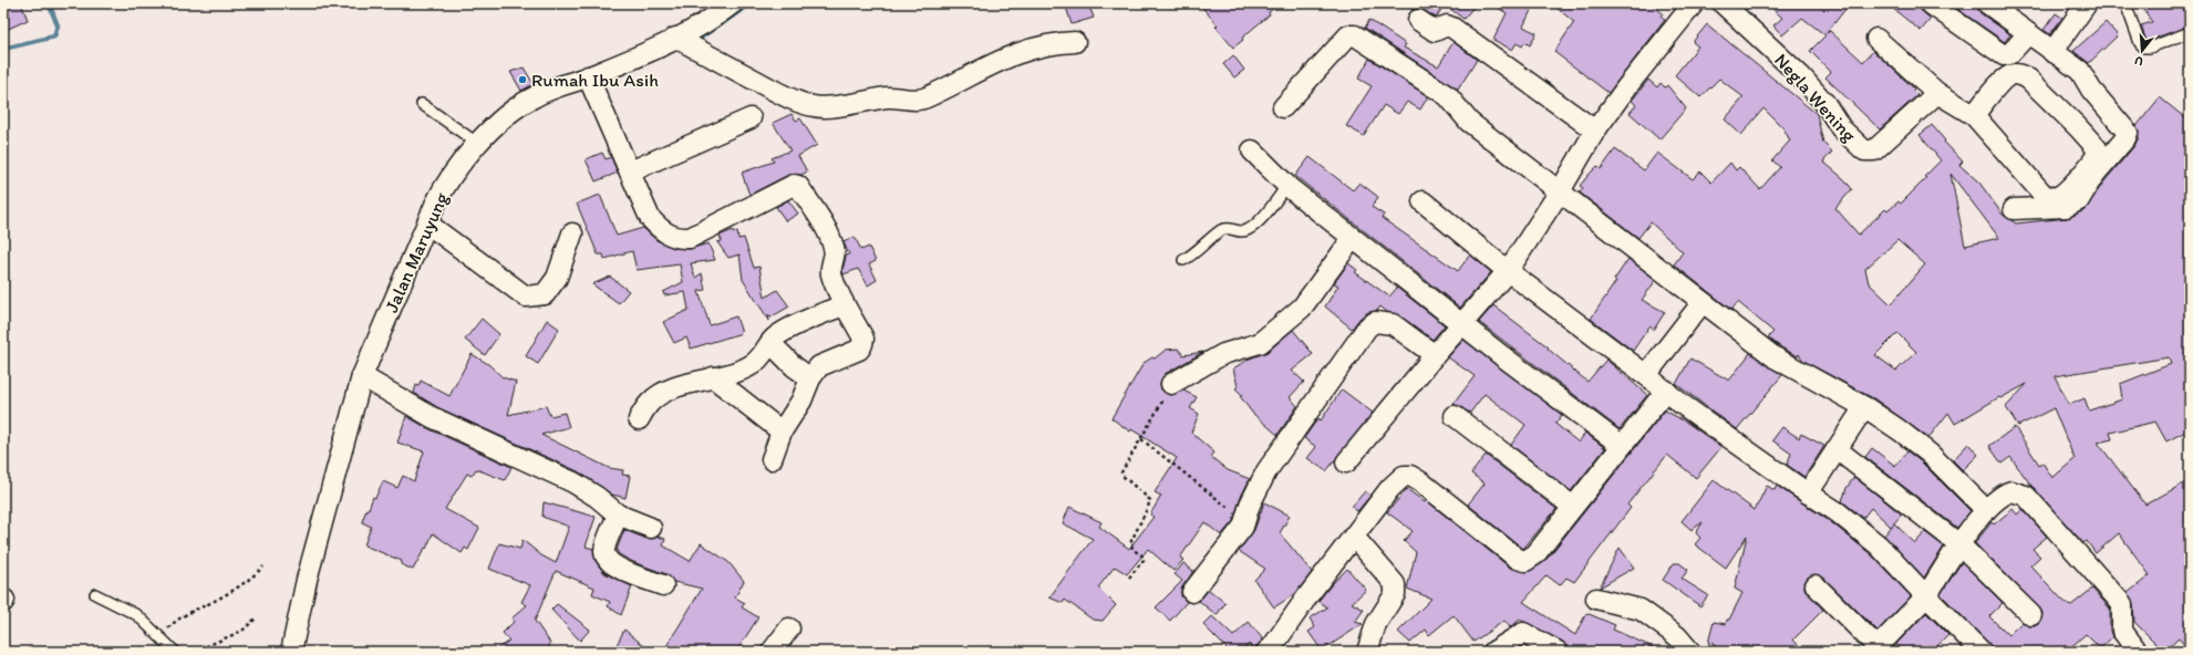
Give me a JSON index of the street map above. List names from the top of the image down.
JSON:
{
  "streets": {
    "street": ["Negla Wening", "Jalan Maruyung"]
  },
  "places": ["Rumah Ibu Asih"],
  "north": "bottom"
}
